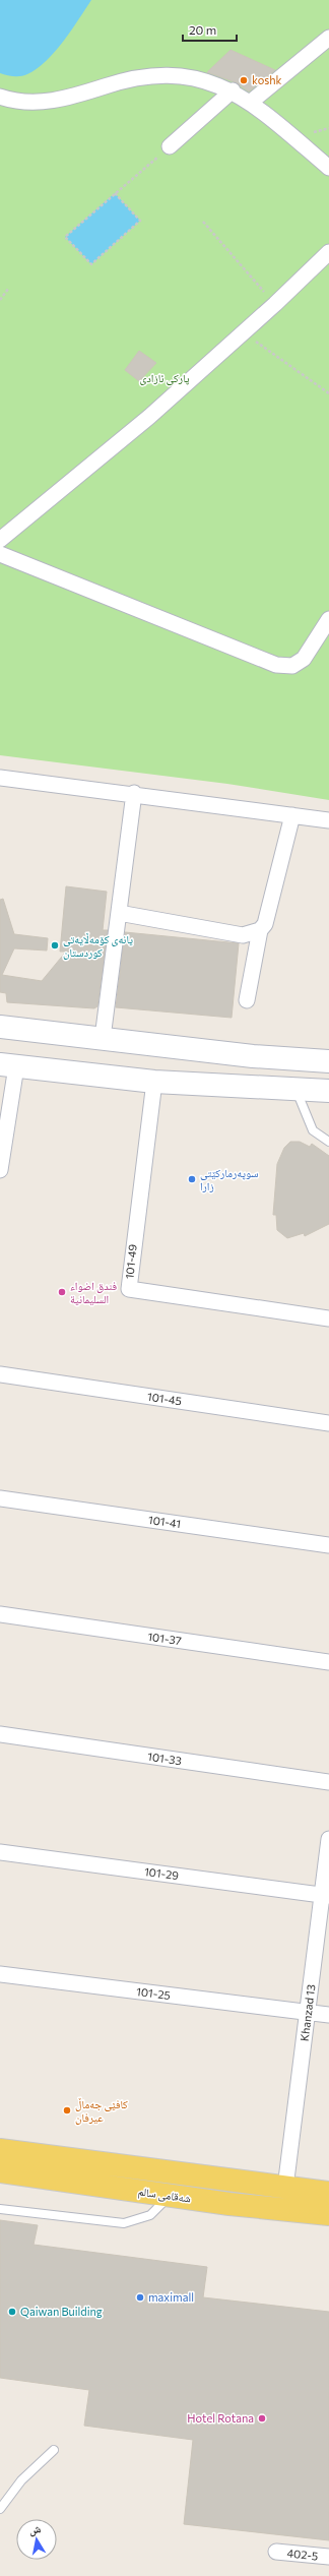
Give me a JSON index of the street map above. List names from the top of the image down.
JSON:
{
  "streets": {
    "main road": ["شەقامی سالم"],
    "street": [
      "101-49",
      "101-45",
      "101-41",
      "101-37",
      "101-33",
      "101-29",
      "101-25",
      "Khanzad 13",
      "402-5"
    ]
  },
  "crossings": [
    ["101-29", "Khanzad 13"],
    ["101-25", "Khanzad 13"],
    ["Khanzad 13", "شەقامی سالم"]
  ],
  "parks": ["پارکی ئازادی"],
  "places": [
    "koshk",
    "یانەی کۆمەڵایەتی کوردستان",
    "سوپەرمارکێتی زارا",
    "فندق اضواء السليمانية",
    "کافێی جەماڵ عیرفان",
    "maximall",
    "Qaiwan Building",
    "Hotel Rotana"
  ],
  "scale_bar": "20 m",
  "north": "top"
}
